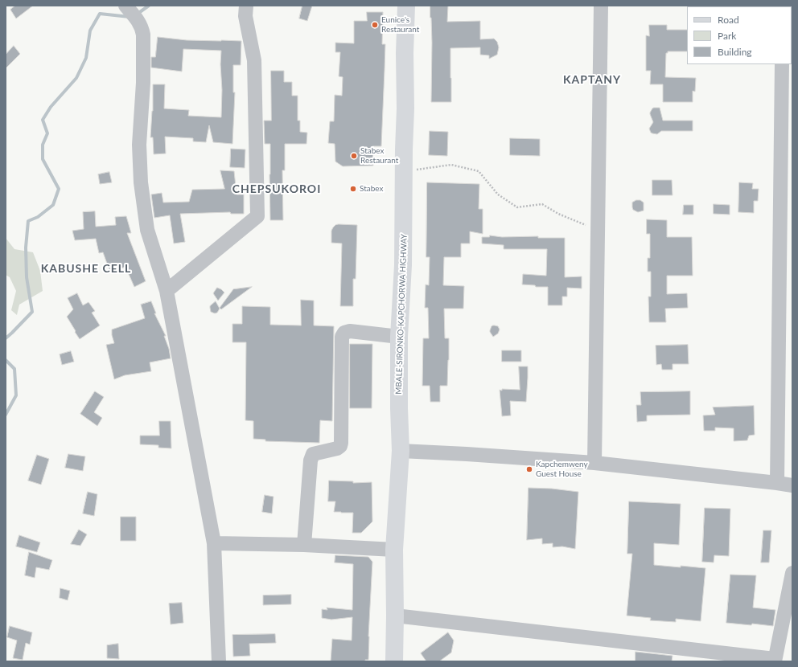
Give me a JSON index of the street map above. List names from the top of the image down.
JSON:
{
  "streets": {
    "main road": ["MBALE-SIRONKO-KAPCHORWA HIGHWAY"]
  },
  "districts": ["KAPTANY", "CHEPSUKOROI", "KABUSHE CELL"],
  "places": [
    "Eunice's Restaurant",
    "Stabex Restaurant",
    "Stabex",
    "Kapchemweny Guest House"
  ],
  "legend": ["Road", "Park", "Building"]
}
